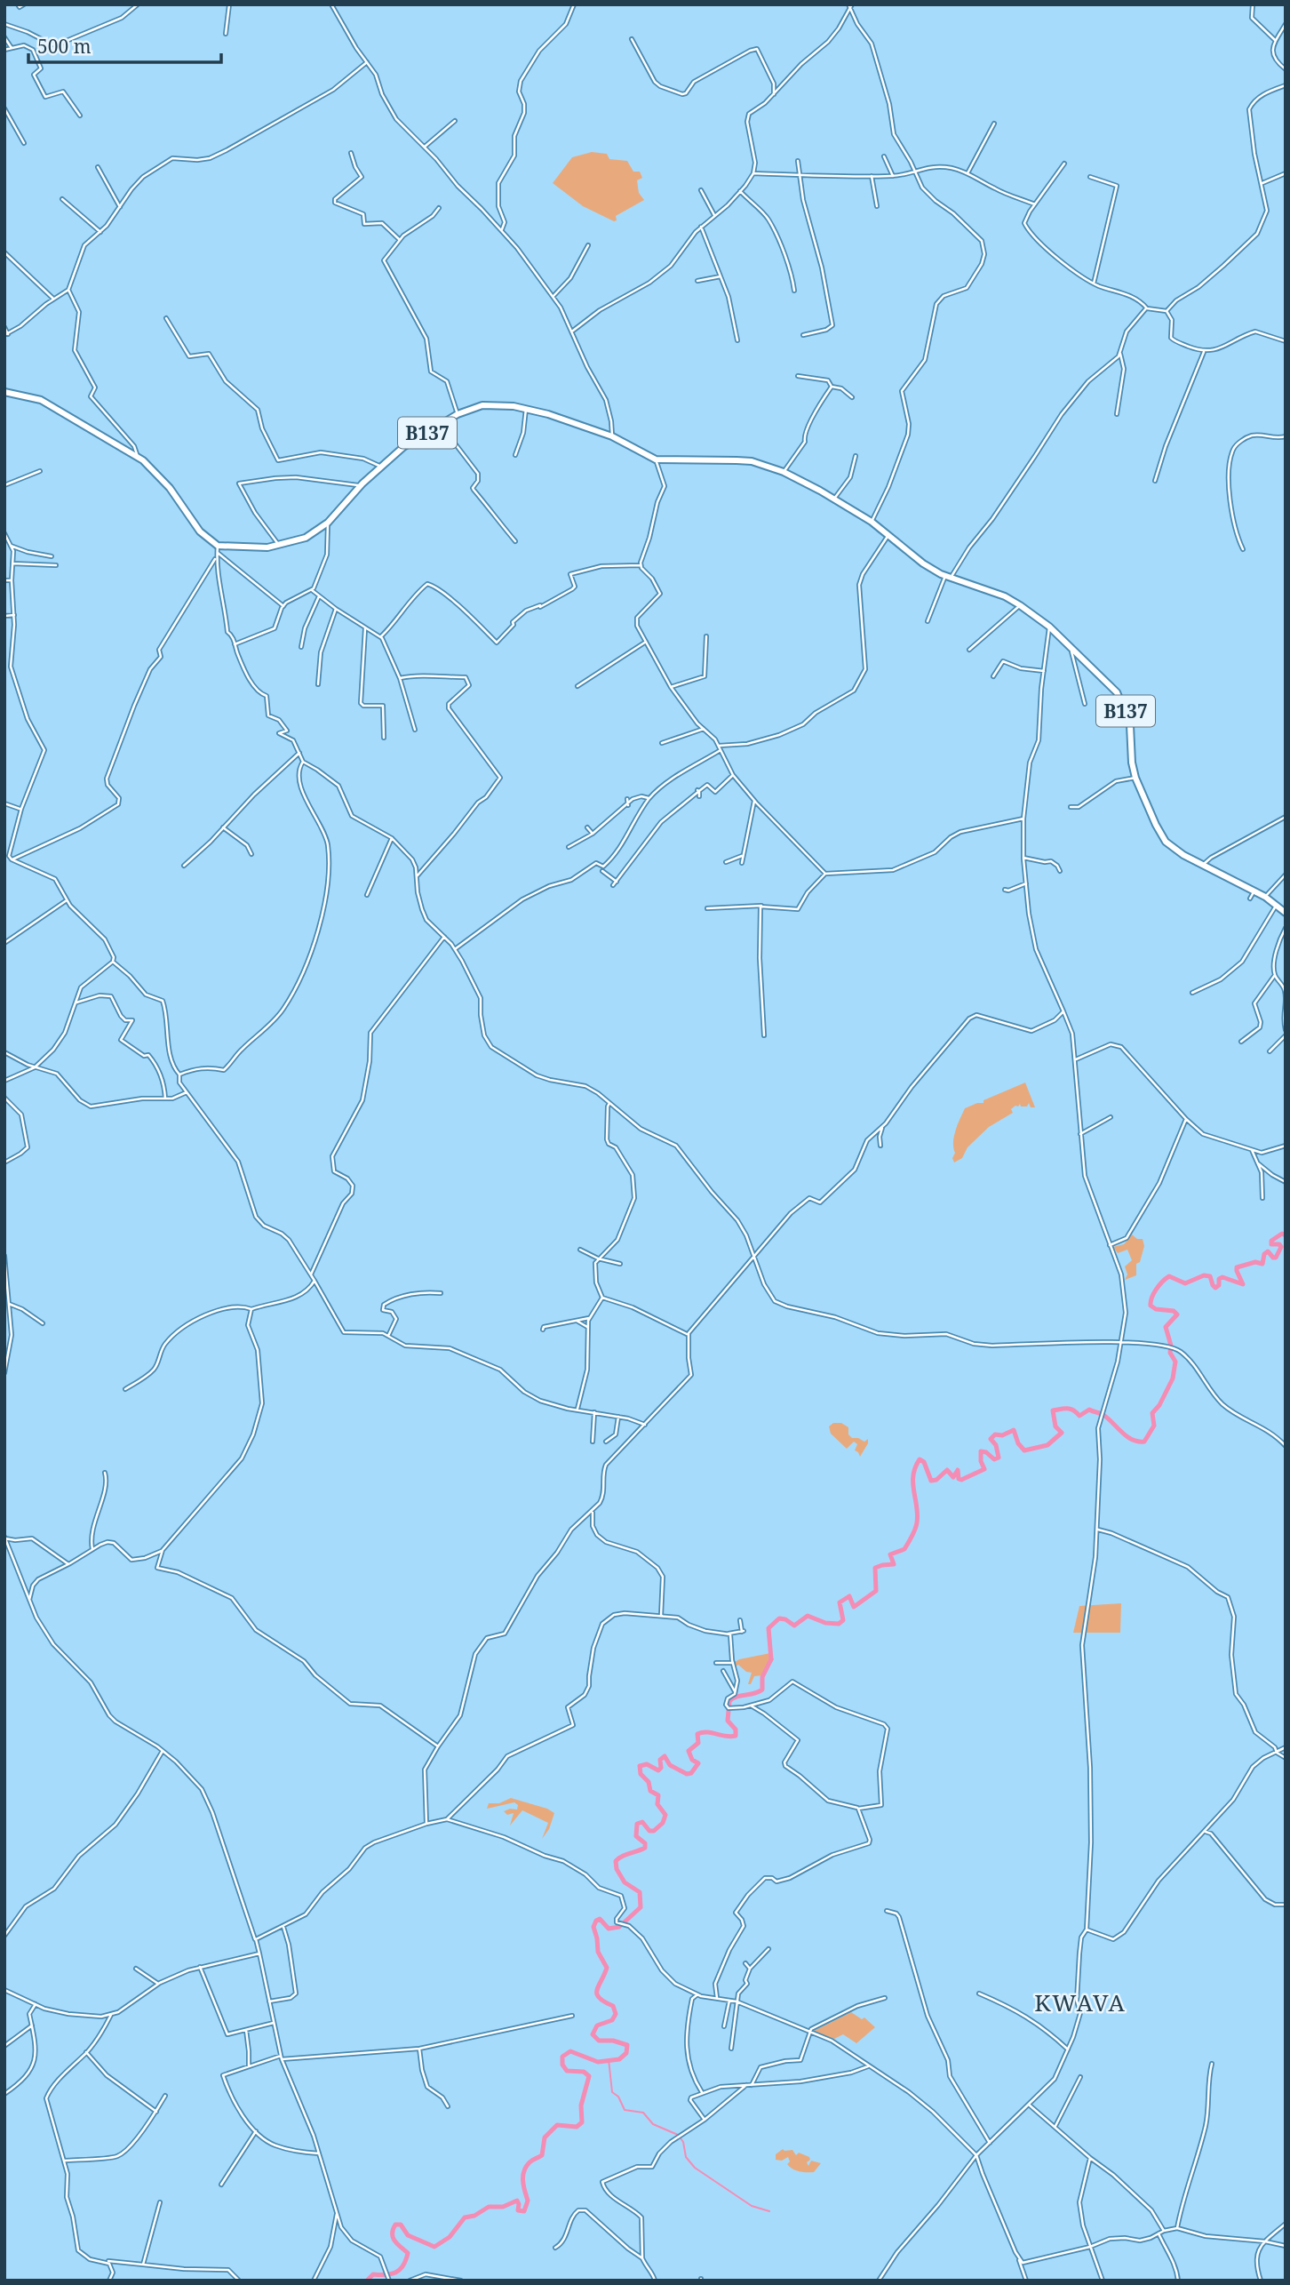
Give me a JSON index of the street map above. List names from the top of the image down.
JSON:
{
  "streets": {
    "main road": ["B137"]
  },
  "districts": ["KWAVA"],
  "scale_bar": "500 m"
}
